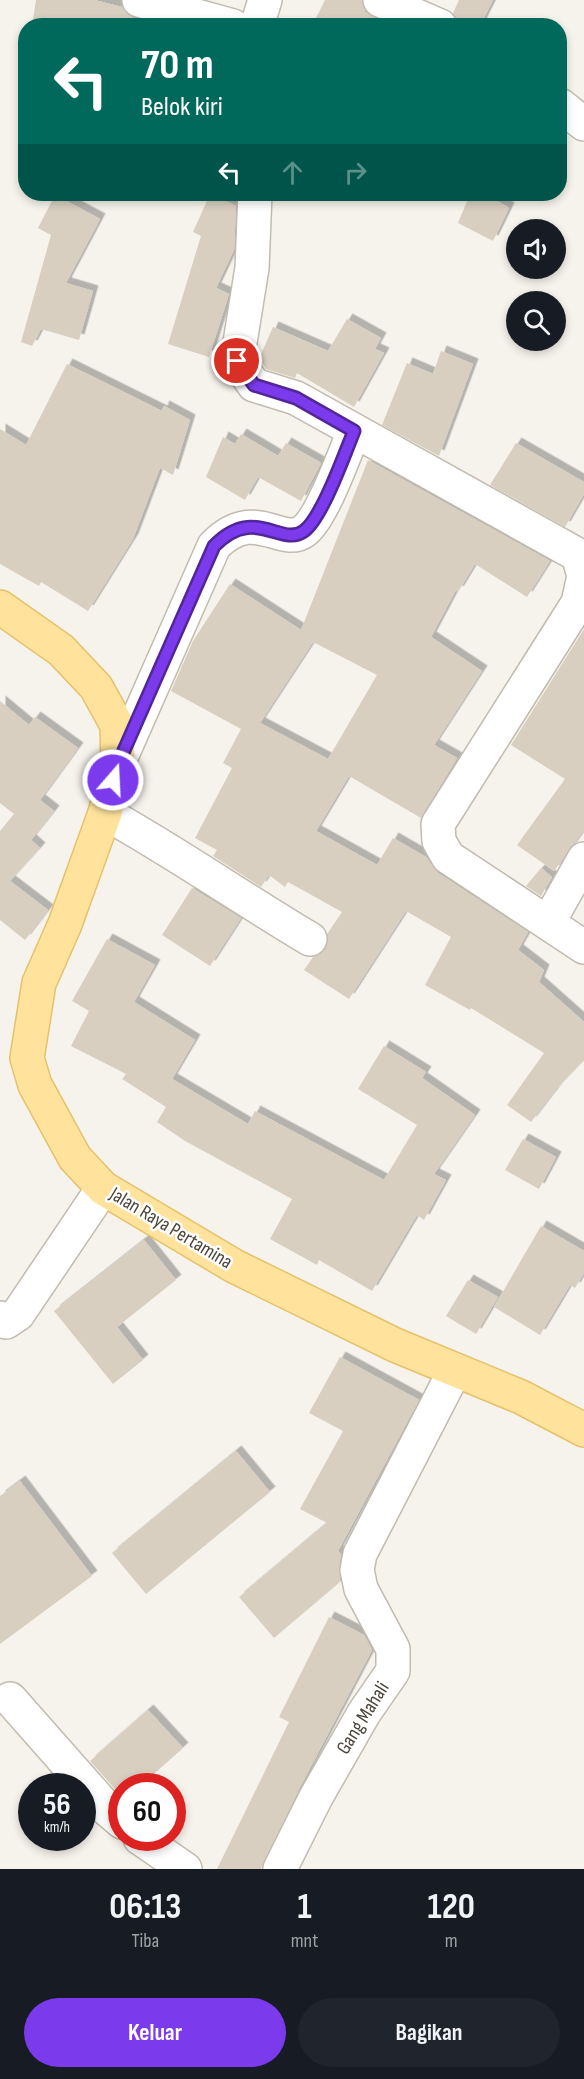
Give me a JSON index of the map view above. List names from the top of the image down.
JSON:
{
  "streets": {
    "main road": ["Jalan Raya Pertamina"],
    "street": ["Gang Mahali"]
  },
  "crossings": [
    ["Jalan Raya Pertamina", "Gang Mahali"]
  ],
  "page": {
    "turn": ["70 m", "Belok kiri"],
    "speed": "56 km/h",
    "limit": "60",
    "eta": [
      "06:13",
      "Tiba",
      "1",
      "mnt",
      "120",
      "m"
    ],
    "buttons": ["Keluar", "Bagikan"]
  }
}
